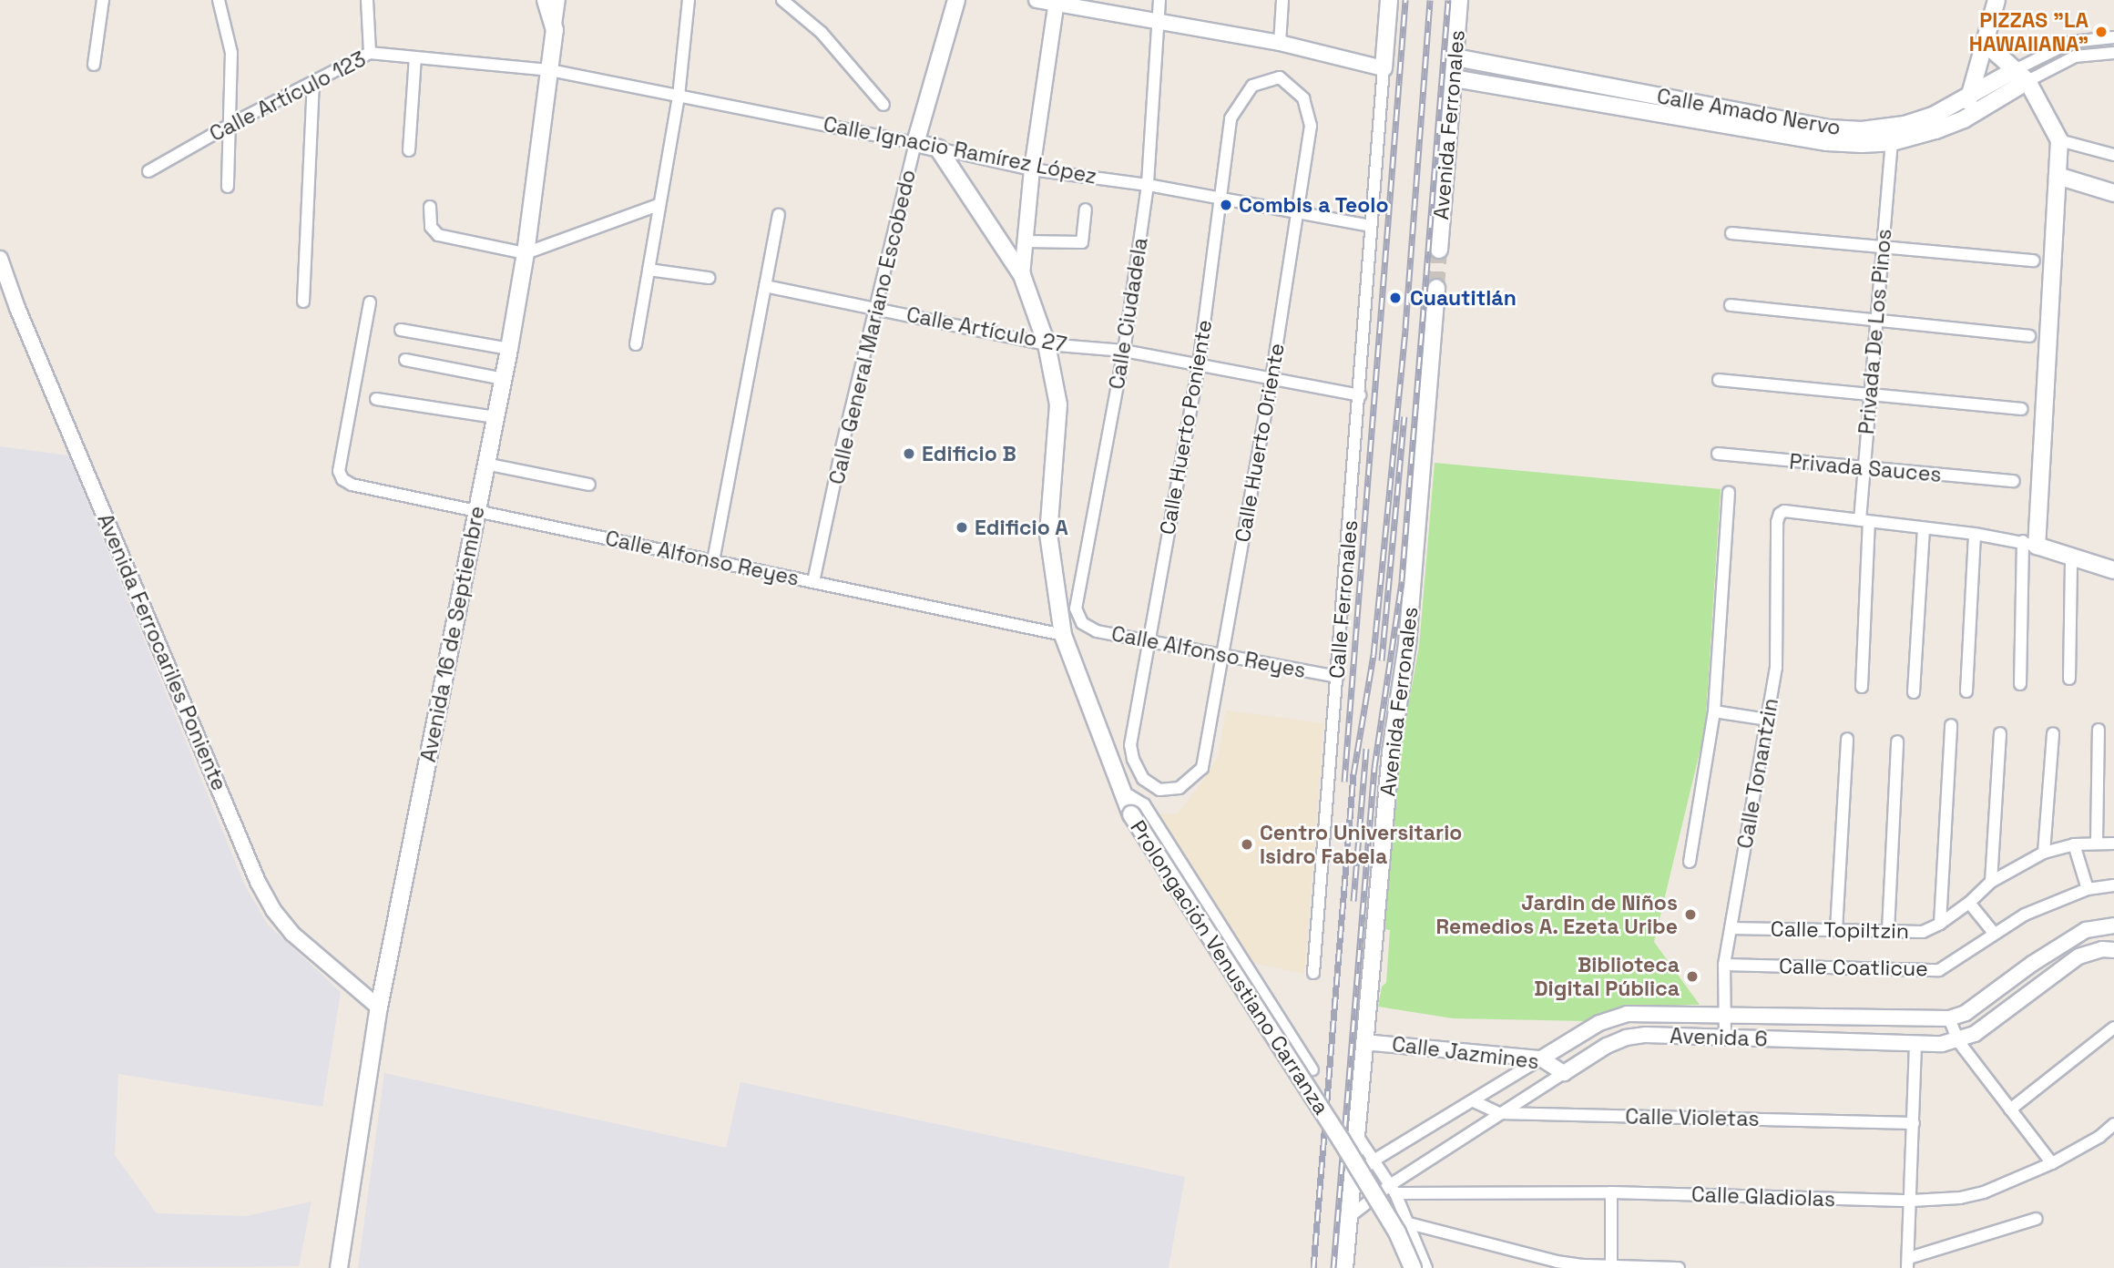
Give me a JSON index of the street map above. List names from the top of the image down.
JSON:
{
  "streets": {
    "main road": [
      "Calle Amado Nervo",
      "Avenida Ferronales",
      "Calle Ignacio Ramírez López",
      "Calle General Mariano Escobedo",
      "Avenida 16 de Septiembre",
      "Prolongación Venustiano Carranza"
    ],
    "street": [
      "Calle Artículo 123",
      "Calle Ciudadela",
      "Calle Artículo 27",
      "Privada De Los Pinos",
      "Calle Huerto Poniente",
      "Calle Huerto Oriente",
      "Privada Sauces",
      "Calle Alfonso Reyes",
      "Calle Ferronales",
      "Avenida Ferrocariles Poniente",
      "Calle Tonantzin",
      "Calle Topiltzin",
      "Calle Coatlicue",
      "Avenida 6",
      "Calle Jazmines",
      "Calle Violetas",
      "Calle Gladiolas"
    ]
  },
  "crossings": [
    ["Calle Artículo 123", "Calle Ignacio Ramírez López"],
    ["Calle Artículo 123", "Avenida 16 de Septiembre"],
    ["Calle Amado Nervo", "Avenida Ferronales"],
    ["Calle Amado Nervo", "Privada De Los Pinos"],
    ["Avenida Ferronales", "Prolongación Venustiano Carranza"],
    ["Avenida Ferronales", "Avenida 6"],
    ["Avenida Ferronales", "Calle Jazmines"],
    ["Calle Ignacio Ramírez López", "Calle Ciudadela"],
    ["Calle Ignacio Ramírez López", "Calle General Mariano Escobedo"],
    ["Calle Ignacio Ramírez López", "Calle Huerto Poniente"],
    ["Calle Ignacio Ramírez López", "Calle Huerto Oriente"],
    ["Calle Ignacio Ramírez López", "Calle Ferronales"],
    ["Calle Ignacio Ramírez López", "Avenida 16 de Septiembre"],
    ["Calle Ignacio Ramírez López", "Prolongación Venustiano Carranza"],
    ["Calle Ciudadela", "Calle Artículo 27"],
    ["Calle Ciudadela", "Calle Alfonso Reyes"],
    ["Calle General Mariano Escobedo", "Calle Artículo 27"],
    ["Calle General Mariano Escobedo", "Calle Alfonso Reyes"],
    ["Calle Artículo 27", "Calle Huerto Poniente"],
    ["Calle Artículo 27", "Calle Huerto Oriente"],
    ["Calle Artículo 27", "Calle Ferronales"],
    ["Calle Artículo 27", "Prolongación Venustiano Carranza"],
    ["Privada De Los Pinos", "Privada Sauces"],
    ["Privada De Los Pinos", "Calle Tonantzin"],
    ["Calle Huerto Poniente", "Calle Huerto Oriente"],
    ["Calle Huerto Poniente", "Calle Alfonso Reyes"],
    ["Calle Huerto Oriente", "Calle Alfonso Reyes"],
    ["Calle Alfonso Reyes", "Calle Ferronales"],
    ["Calle Alfonso Reyes", "Avenida 16 de Septiembre"],
    ["Calle Alfonso Reyes", "Prolongación Venustiano Carranza"],
    ["Avenida 16 de Septiembre", "Avenida Ferrocariles Poniente"],
    ["Calle Tonantzin", "Calle Topiltzin"],
    ["Calle Tonantzin", "Calle Coatlicue"],
    ["Calle Tonantzin", "Avenida 6"],
    ["Avenida 6", "Calle Jazmines"],
    ["Avenida 6", "Calle Violetas"],
    ["Avenida 6", "Calle Gladiolas"]
  ],
  "places": [
    "PIZZAS \"LA HAWAIIANA\"",
    "Combis a Teolo",
    "Cuautitlán",
    "Edificio B",
    "Edificio A",
    "Centro Universitario Isidro Fabela",
    "Jardin de Niños Remedios A. Ezeta Uribe",
    "Biblioteca Digital Pública"
  ]
}
